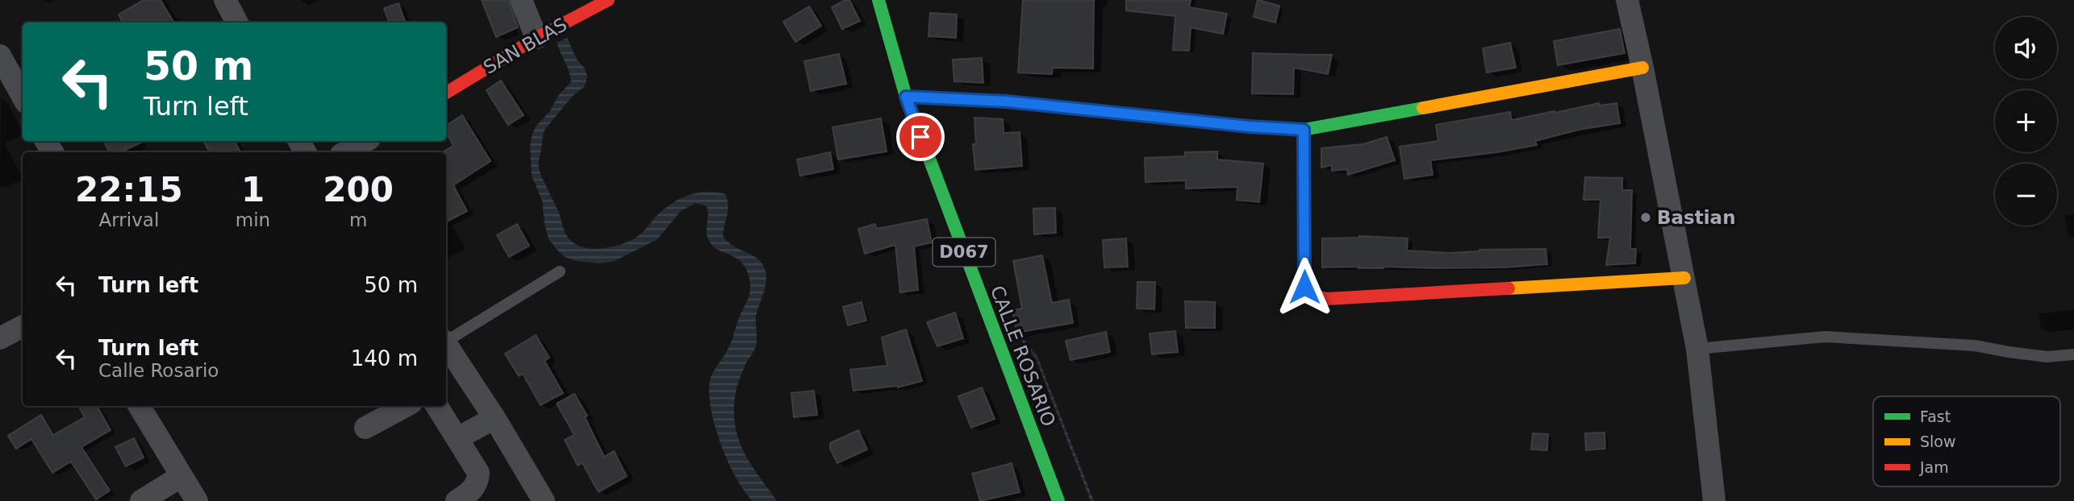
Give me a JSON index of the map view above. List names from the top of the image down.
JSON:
{
  "streets": {
    "street": ["SAN BLAS", "D067", "CALLE ROSARIO"]
  },
  "places": ["Bastian"],
  "legend": ["Fast", "Slow", "Jam"],
  "page": {
    "map_buttons": ["+", "−"],
    "turn": ["50 m", "Turn left"],
    "eta": [
      "22:15",
      "Arrival",
      "1",
      "min",
      "200",
      "m"
    ],
    "list": [
      {
        "name": "Turn left",
        "value": "50 m"
      },
      {
        "name": "Turn left",
        "note": "Calle Rosario",
        "value": "140 m"
      }
    ]
  }
}
